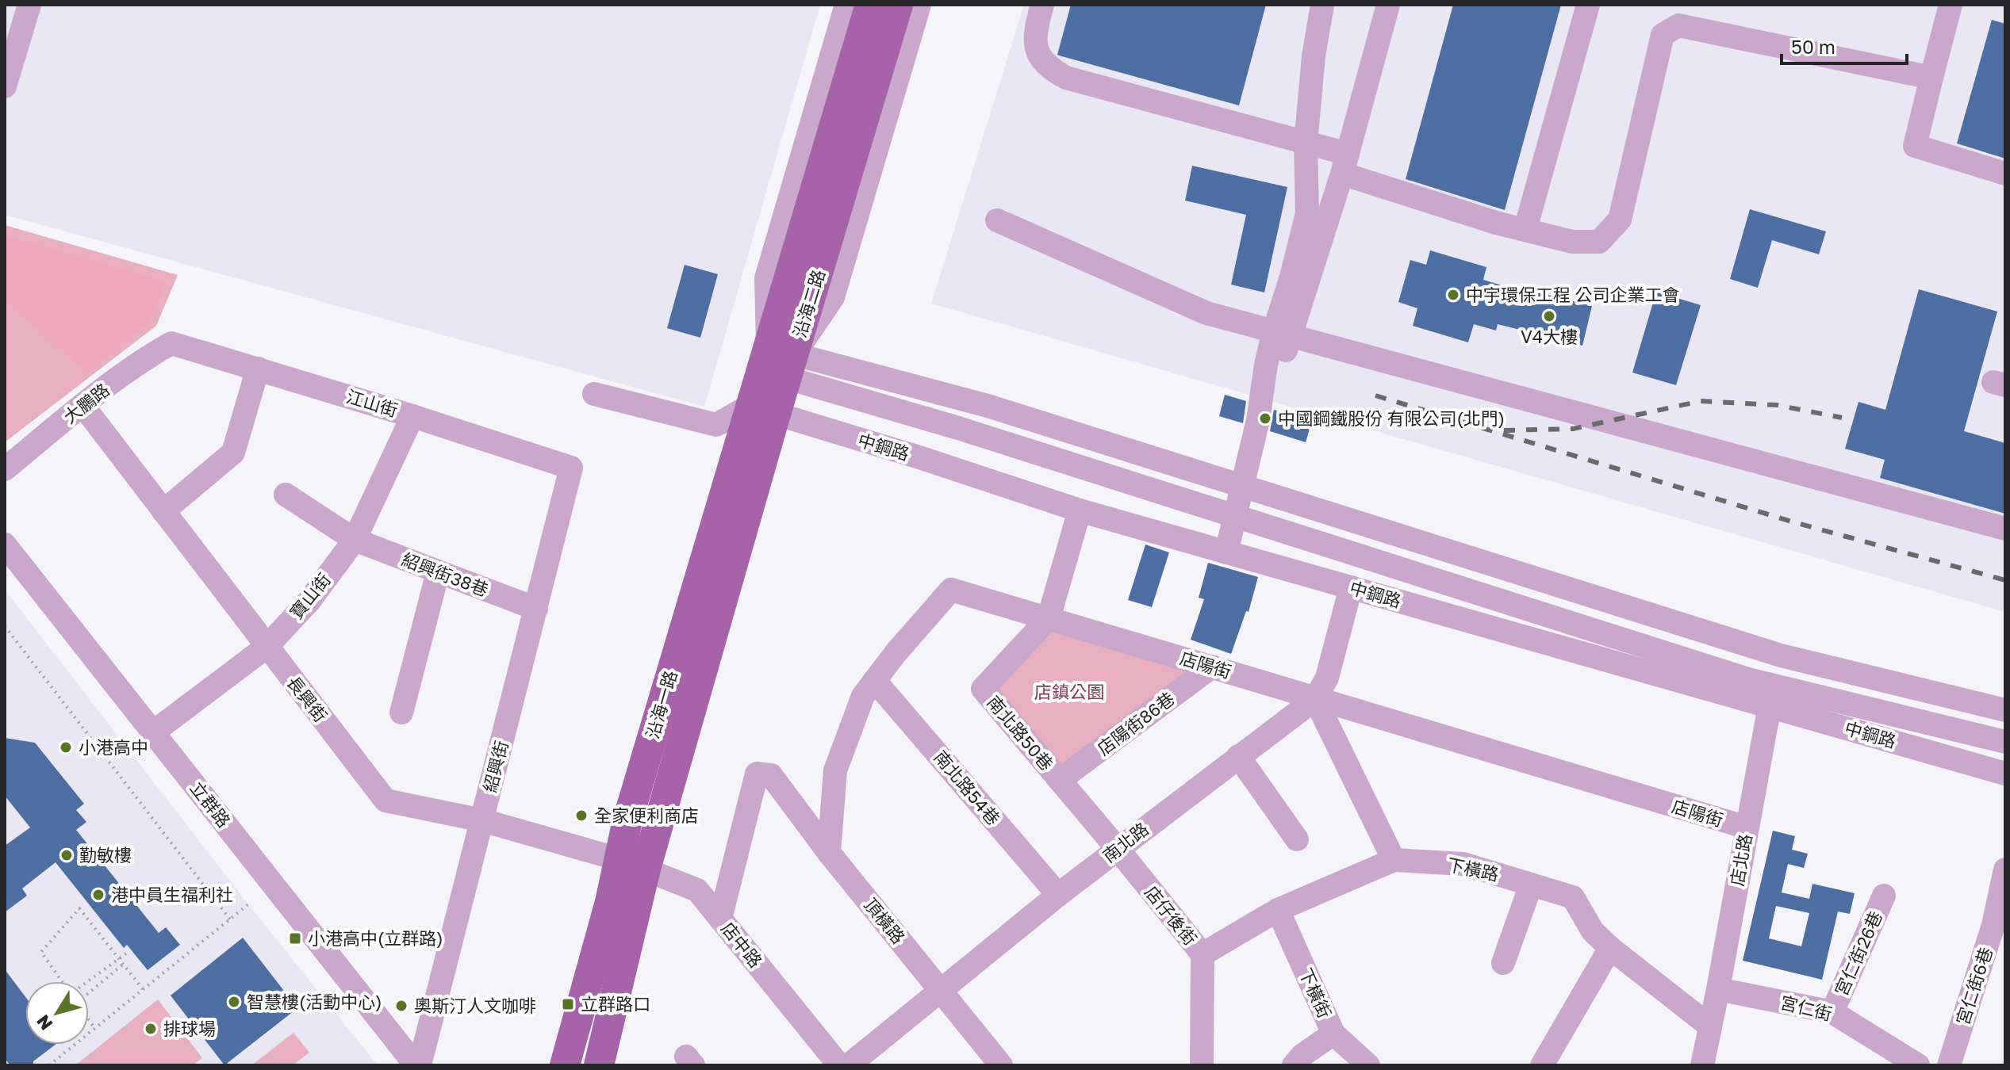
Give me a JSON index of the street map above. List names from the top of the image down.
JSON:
{
  "streets": {
    "main road": ["沿海二路", "沿海一路"],
    "street": [
      "大鵬路",
      "江山街",
      "中鋼路",
      "紹興街38巷",
      "寶山街",
      "店陽街",
      "長興街",
      "店陽街86巷",
      "南北路50巷",
      "紹興街",
      "南北路54巷",
      "立群路",
      "南北路",
      "店北路",
      "下橫路",
      "店仔後街",
      "頂橫路",
      "店中路",
      "宮仁街26巷",
      "宮仁街6巷",
      "下橫街",
      "宮仁街"
    ]
  },
  "crossings": [
    ["沿海二路", "中鋼路"],
    ["沿海二路", "沿海一路"],
    ["大鵬路", "江山街"],
    ["大鵬路", "長興街"],
    ["江山街", "寶山街"],
    ["江山街", "紹興街"],
    ["中鋼路", "沿海一路"],
    ["中鋼路", "南北路50巷"],
    ["中鋼路", "南北路"],
    ["中鋼路", "店北路"],
    ["紹興街38巷", "寶山街"],
    ["紹興街38巷", "紹興街"],
    ["寶山街", "長興街"],
    ["寶山街", "立群路"],
    ["店陽街", "店陽街86巷"],
    ["店陽街", "南北路50巷"],
    ["店陽街", "南北路54巷"],
    ["店陽街", "南北路"],
    ["店陽街", "店北路"],
    ["店陽街", "頂橫路"],
    ["長興街", "沿海一路"],
    ["長興街", "紹興街"],
    ["長興街", "店中路"],
    ["沿海一路", "店中路"],
    ["店陽街86巷", "南北路50巷"],
    ["南北路50巷", "南北路"],
    ["南北路50巷", "店仔後街"],
    ["紹興街", "立群路"],
    ["南北路54巷", "南北路"],
    ["南北路", "店仔後街"],
    ["南北路", "頂橫路"],
    ["店北路", "下橫路"],
    ["店北路", "宮仁街"],
    ["下橫路", "店仔後街"],
    ["下橫路", "下橫街"],
    ["頂橫路", "店中路"],
    ["宮仁街26巷", "宮仁街"]
  ],
  "parks": ["店鎮公園"],
  "places": {
    "other": [
      "中宇環保工程 公司企業工會",
      "V4大樓",
      "中國鋼鐵股份 有限公司(北門)",
      "小港高中",
      "全家便利商店",
      "勤敏樓",
      "港中員生福利社",
      "智慧樓(活動中心)",
      "奧斯汀人文咖啡",
      "排球場"
    ],
    "transit": ["小港高中(立群路)", "立群路口"]
  },
  "scale_bar": "50 m",
  "north": "bottom left"
}
